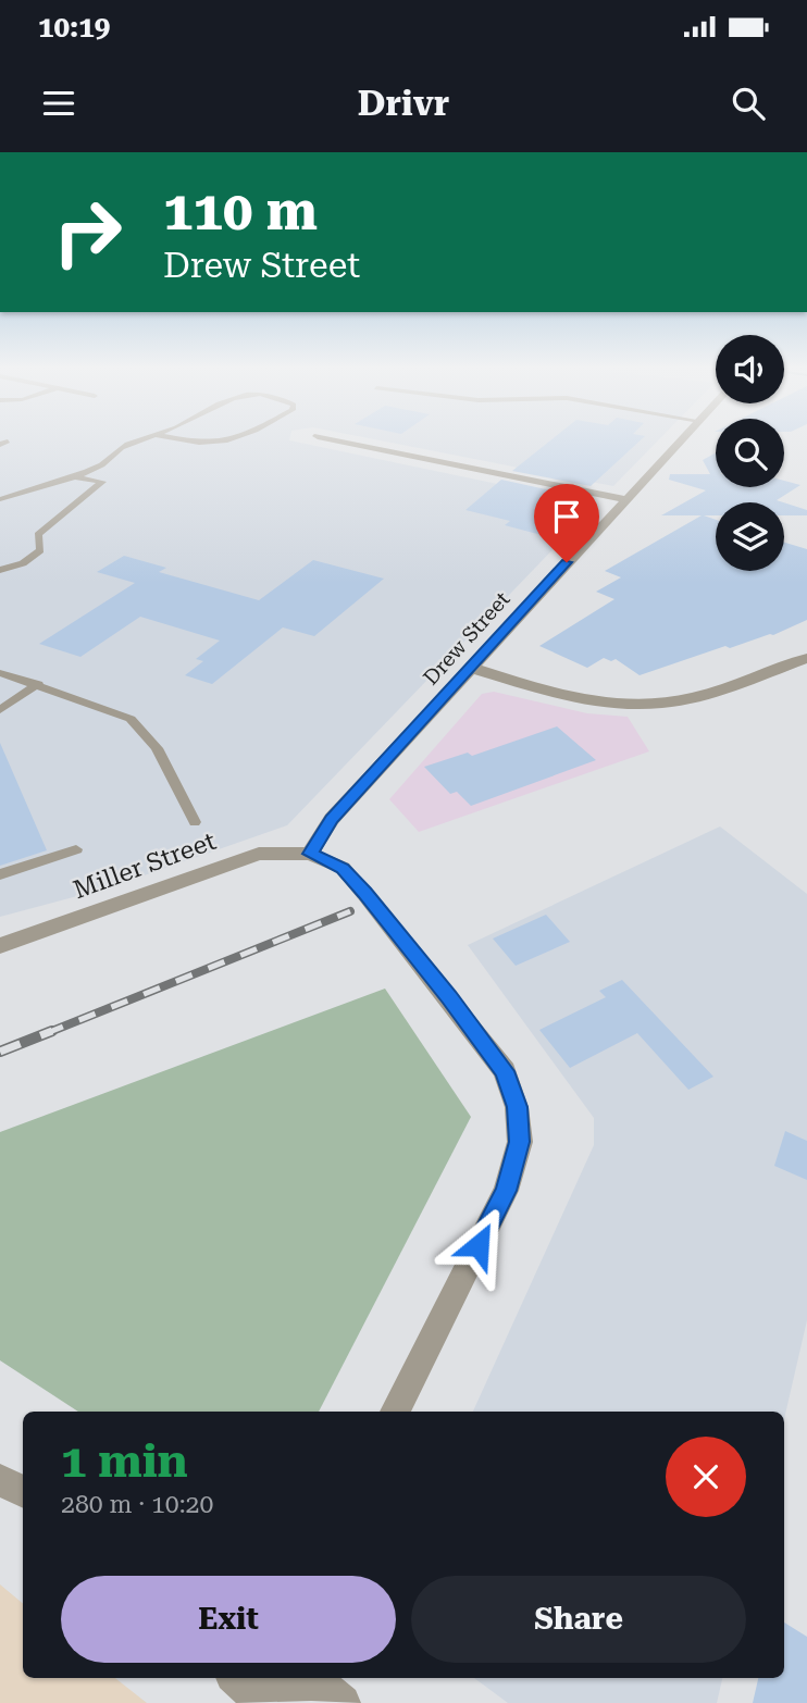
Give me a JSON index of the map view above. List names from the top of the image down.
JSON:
{
  "streets": {
    "street": ["Drew Street", "Miller Street"]
  },
  "crossings": [
    ["Drew Street", "Miller Street"]
  ],
  "page": {
    "status": "10:19",
    "header": "Drivr",
    "turn": ["110 m", "Drew Street"],
    "heading": ["1 min", "280 m · 10:20"],
    "buttons": ["Exit", "Share"]
  }
}
